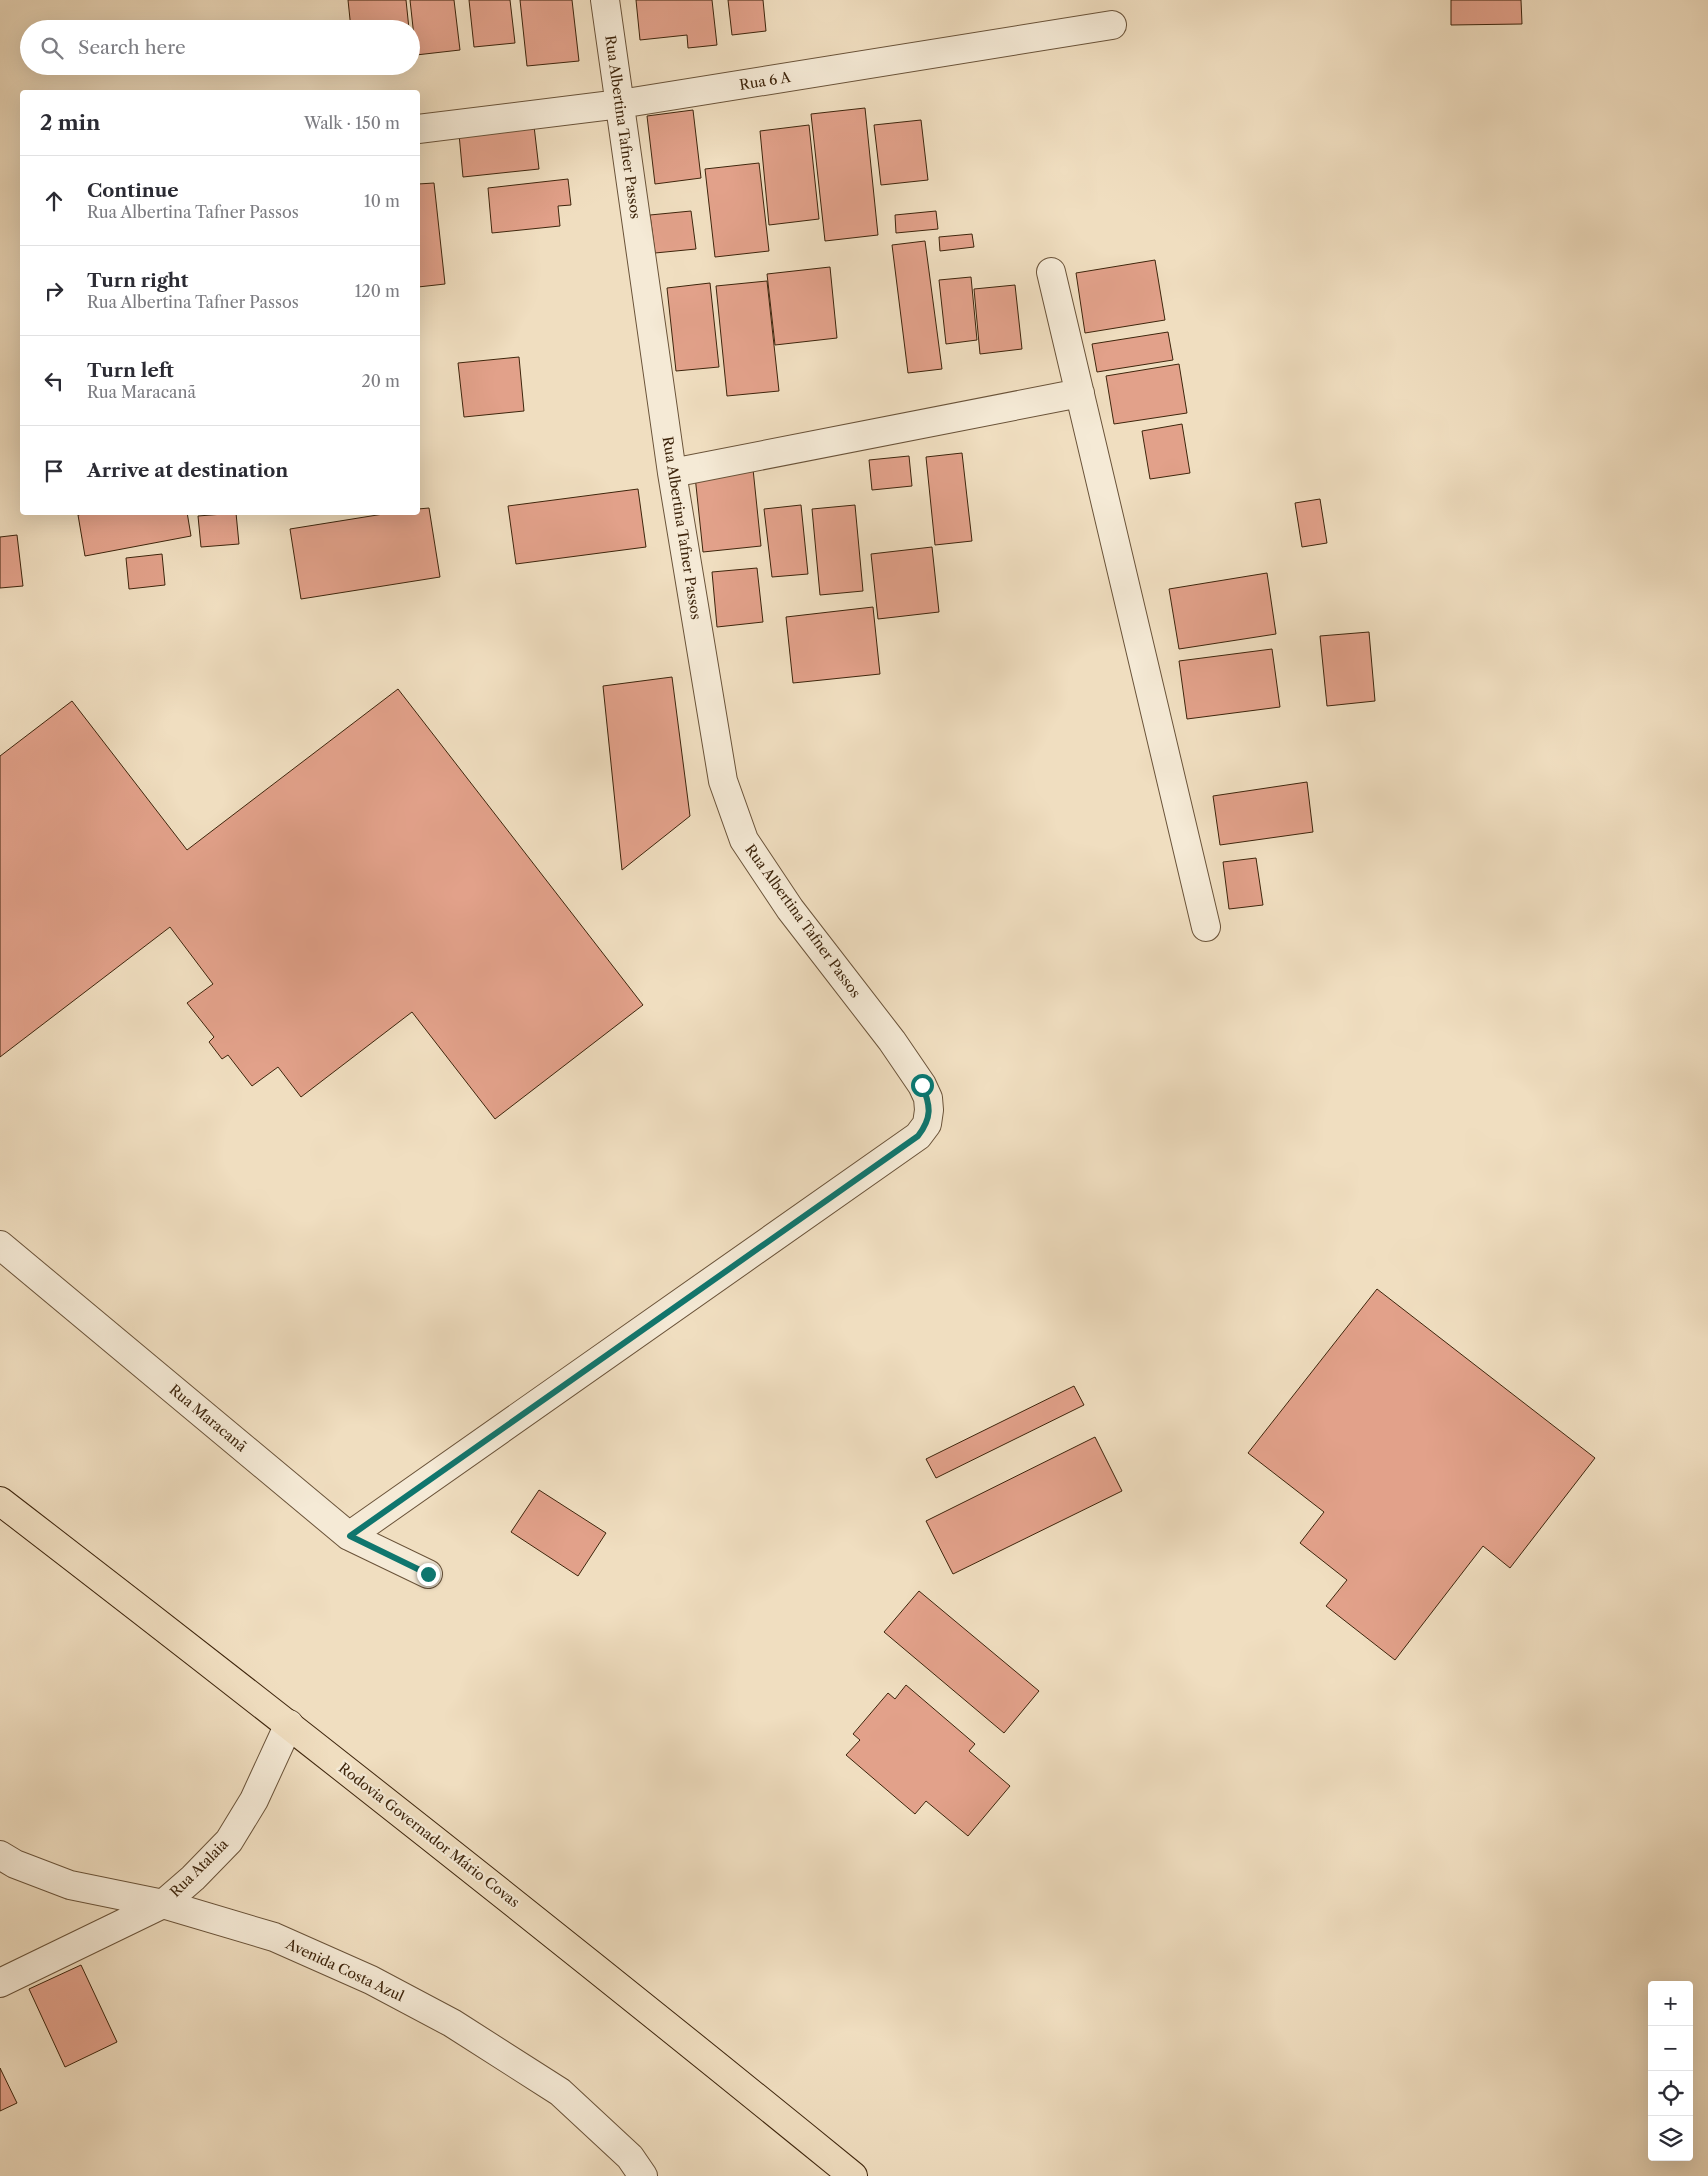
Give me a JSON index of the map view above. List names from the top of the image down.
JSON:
{
  "streets": {
    "highway": ["Rodovia Governador Mário Covas"],
    "street": [
      "Rua 6 A",
      "Rua Albertina Tafner Passos",
      "Rua Maracanã",
      "Rua Atalaia",
      "Avenida Costa Azul"
    ]
  },
  "crossings": [
    ["Rua 6 A", "Rua Albertina Tafner Passos"],
    ["Rua Albertina Tafner Passos", "Rua Maracanã"],
    ["Rodovia Governador Mário Covas", "Rua Atalaia"],
    ["Rua Atalaia", "Avenida Costa Azul"]
  ],
  "page": {
    "search": "Search here",
    "heading": ["2 min", "Walk · 150 m"],
    "list": [
      ["Continue", "Rua Albertina Tafner Passos", "10 m"],
      ["Turn right", "Rua Albertina Tafner Passos", "120 m"],
      ["Turn left", "Rua Maracanã", "20 m"],
      "Arrive at destination"
    ],
    "map_buttons": ["+", "−"]
  }
}
